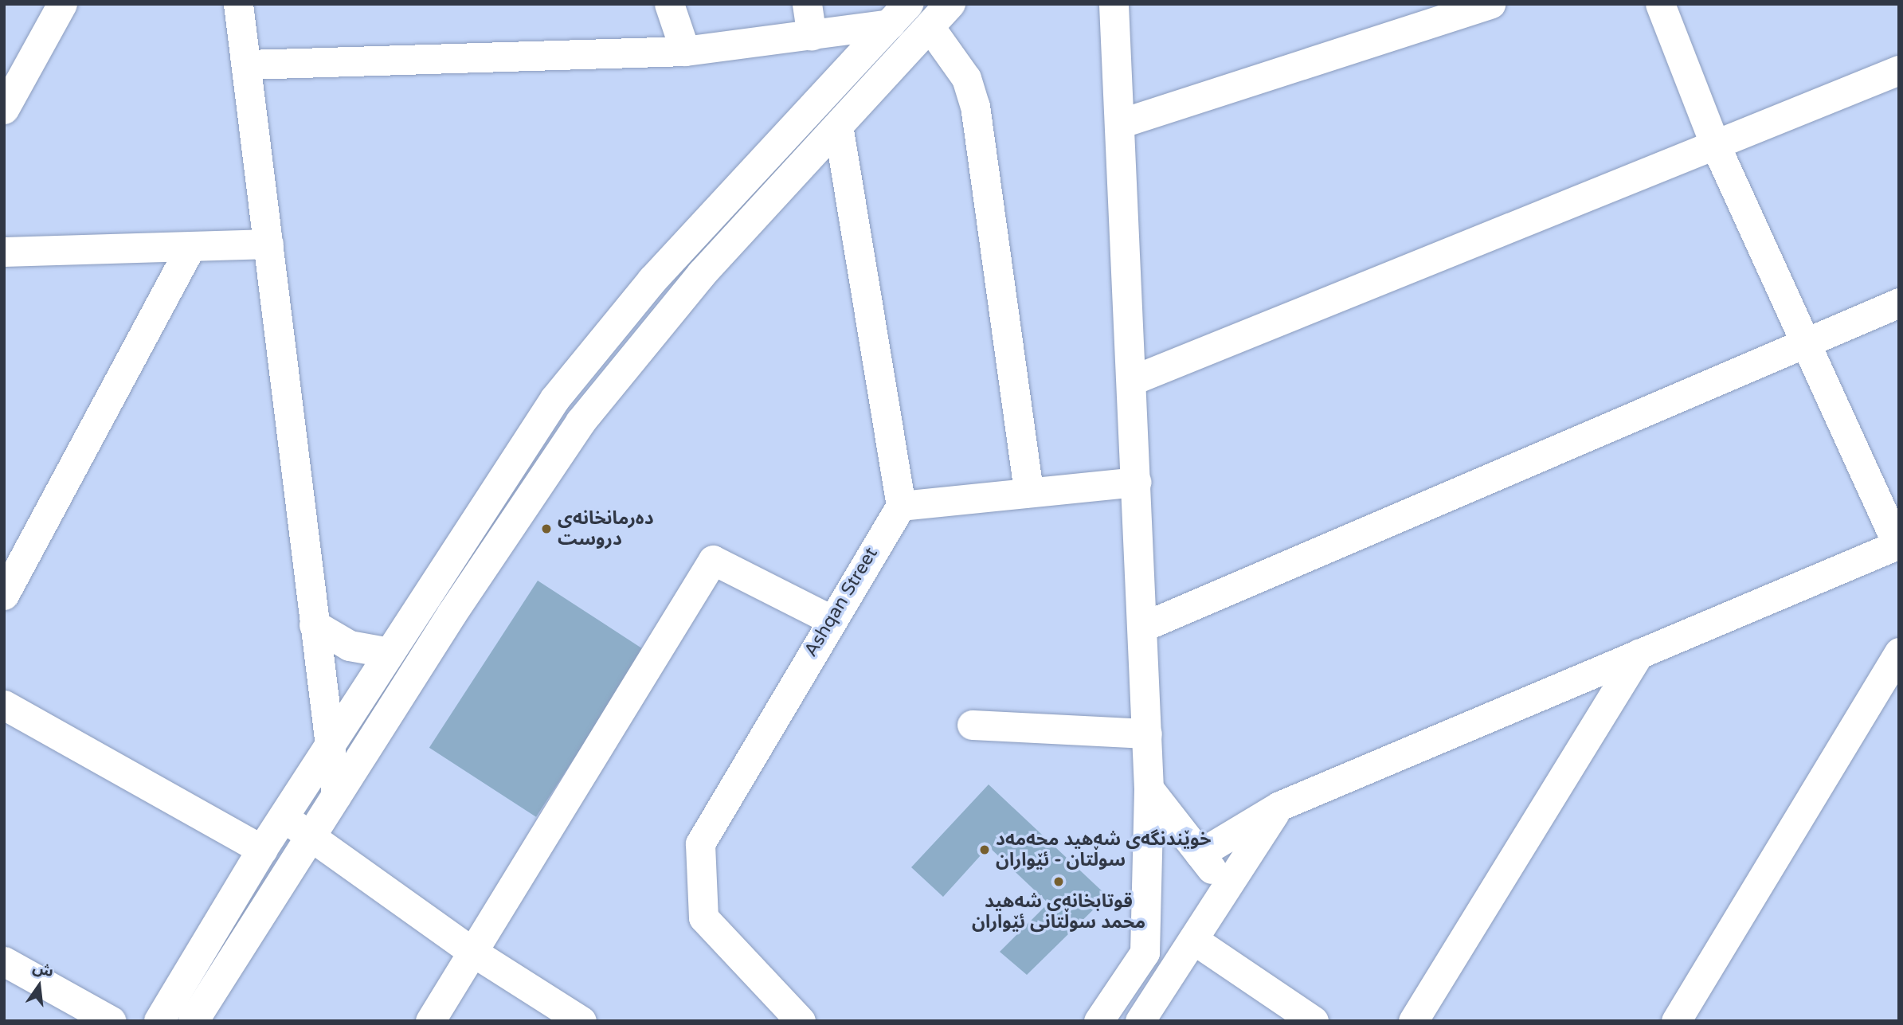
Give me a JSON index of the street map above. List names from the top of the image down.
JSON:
{
  "streets": {
    "street": ["Ashqan Street"]
  },
  "places": ["دەرمانخانەی دروست", "خوێندنگەی شەهید محەمەد سوڵتان - ئێواران", "قوتابخانەی شەهید محمد سوڵتانی ئێواران"],
  "north": "top"
}
